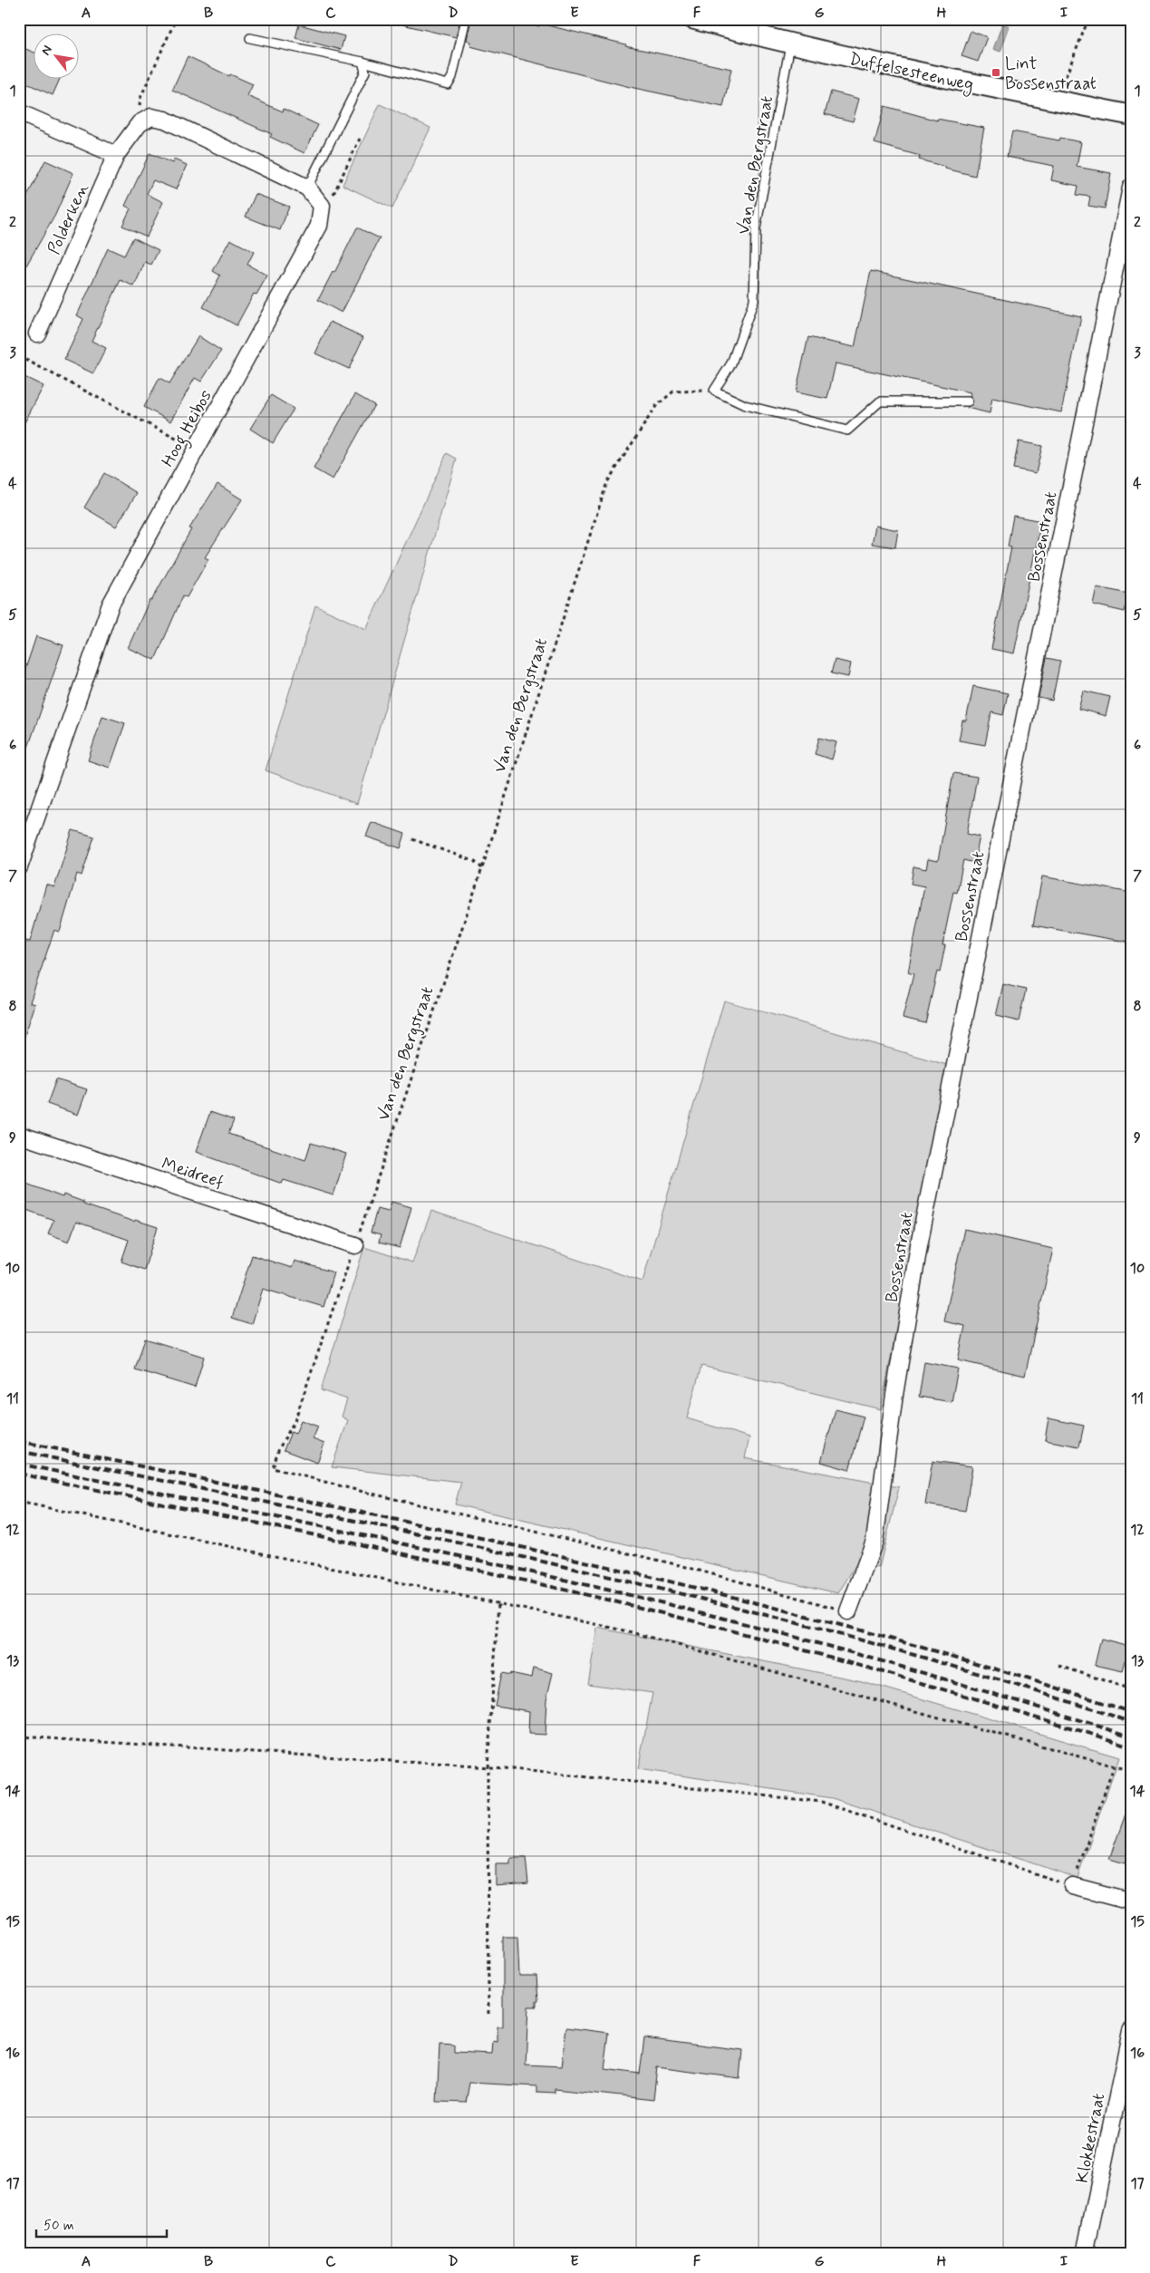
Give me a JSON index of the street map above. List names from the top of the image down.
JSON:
{
  "streets": {
    "street": [
      "Duffelsesteenweg",
      "Polderken",
      "Hoog Heibos",
      "Bossenstraat",
      "Meidreef",
      "Klokkestraat"
    ],
    "lane": ["Van den Bergstraat"]
  },
  "crossings": [
    ["Duffelsesteenweg", "Van den Bergstraat"],
    ["Van den Bergstraat", "Bossenstraat"],
    ["Van den Bergstraat", "Meidreef"]
  ],
  "places": {
    "transit": ["Lint Bossenstraat"]
  },
  "scale_bar": "50 m",
  "north": "top left",
  "grid": {
    "columns": [
      "A",
      "B",
      "C",
      "D",
      "E",
      "F",
      "G",
      "H",
      "I"
    ],
    "rows": [
      "1",
      "2",
      "3",
      "4",
      "5",
      "6",
      "7",
      "8",
      "9",
      "10",
      "11",
      "12",
      "13",
      "14",
      "15",
      "16",
      "17"
    ]
  }
}
